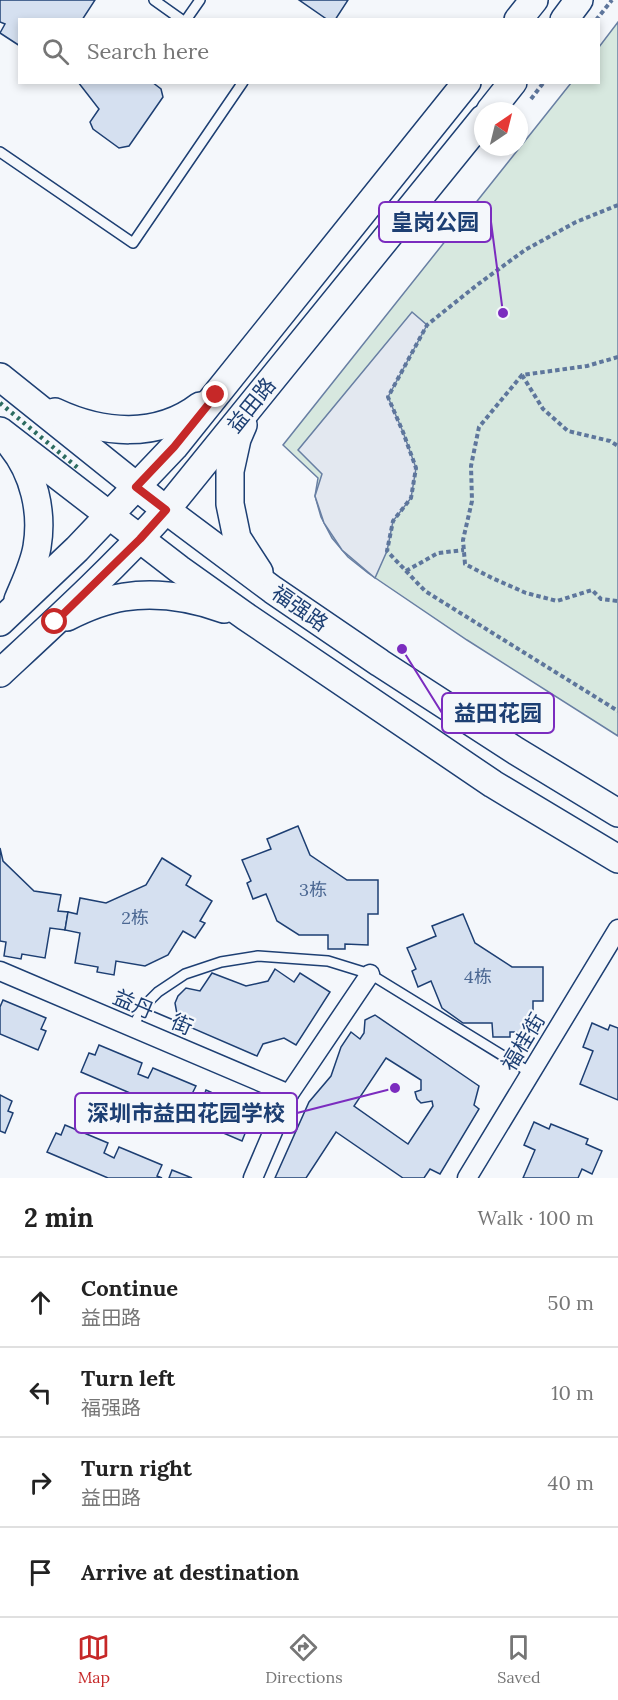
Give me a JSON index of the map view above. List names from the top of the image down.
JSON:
{
  "streets": {
    "main road": ["益田路", "福强路"],
    "street": ["益丹一街", "福桂街"]
  },
  "crossings": [
    ["益田路", "福强路"]
  ],
  "places": ["皇岗公园", "益田花园", "深圳市益田花园学校"],
  "house_numbers": ["3栋", "2栋", "4栋"],
  "north": "top right",
  "page": {
    "search": "Search here",
    "heading": ["2 min", "Walk · 100 m"],
    "list": [
      ["Continue", "益田路", "50 m"],
      ["Turn left", "福强路", "10 m"],
      ["Turn right", "益田路", "40 m"],
      "Arrive at destination"
    ],
    "nav": ["Map", "Directions", "Saved"]
  }
}
